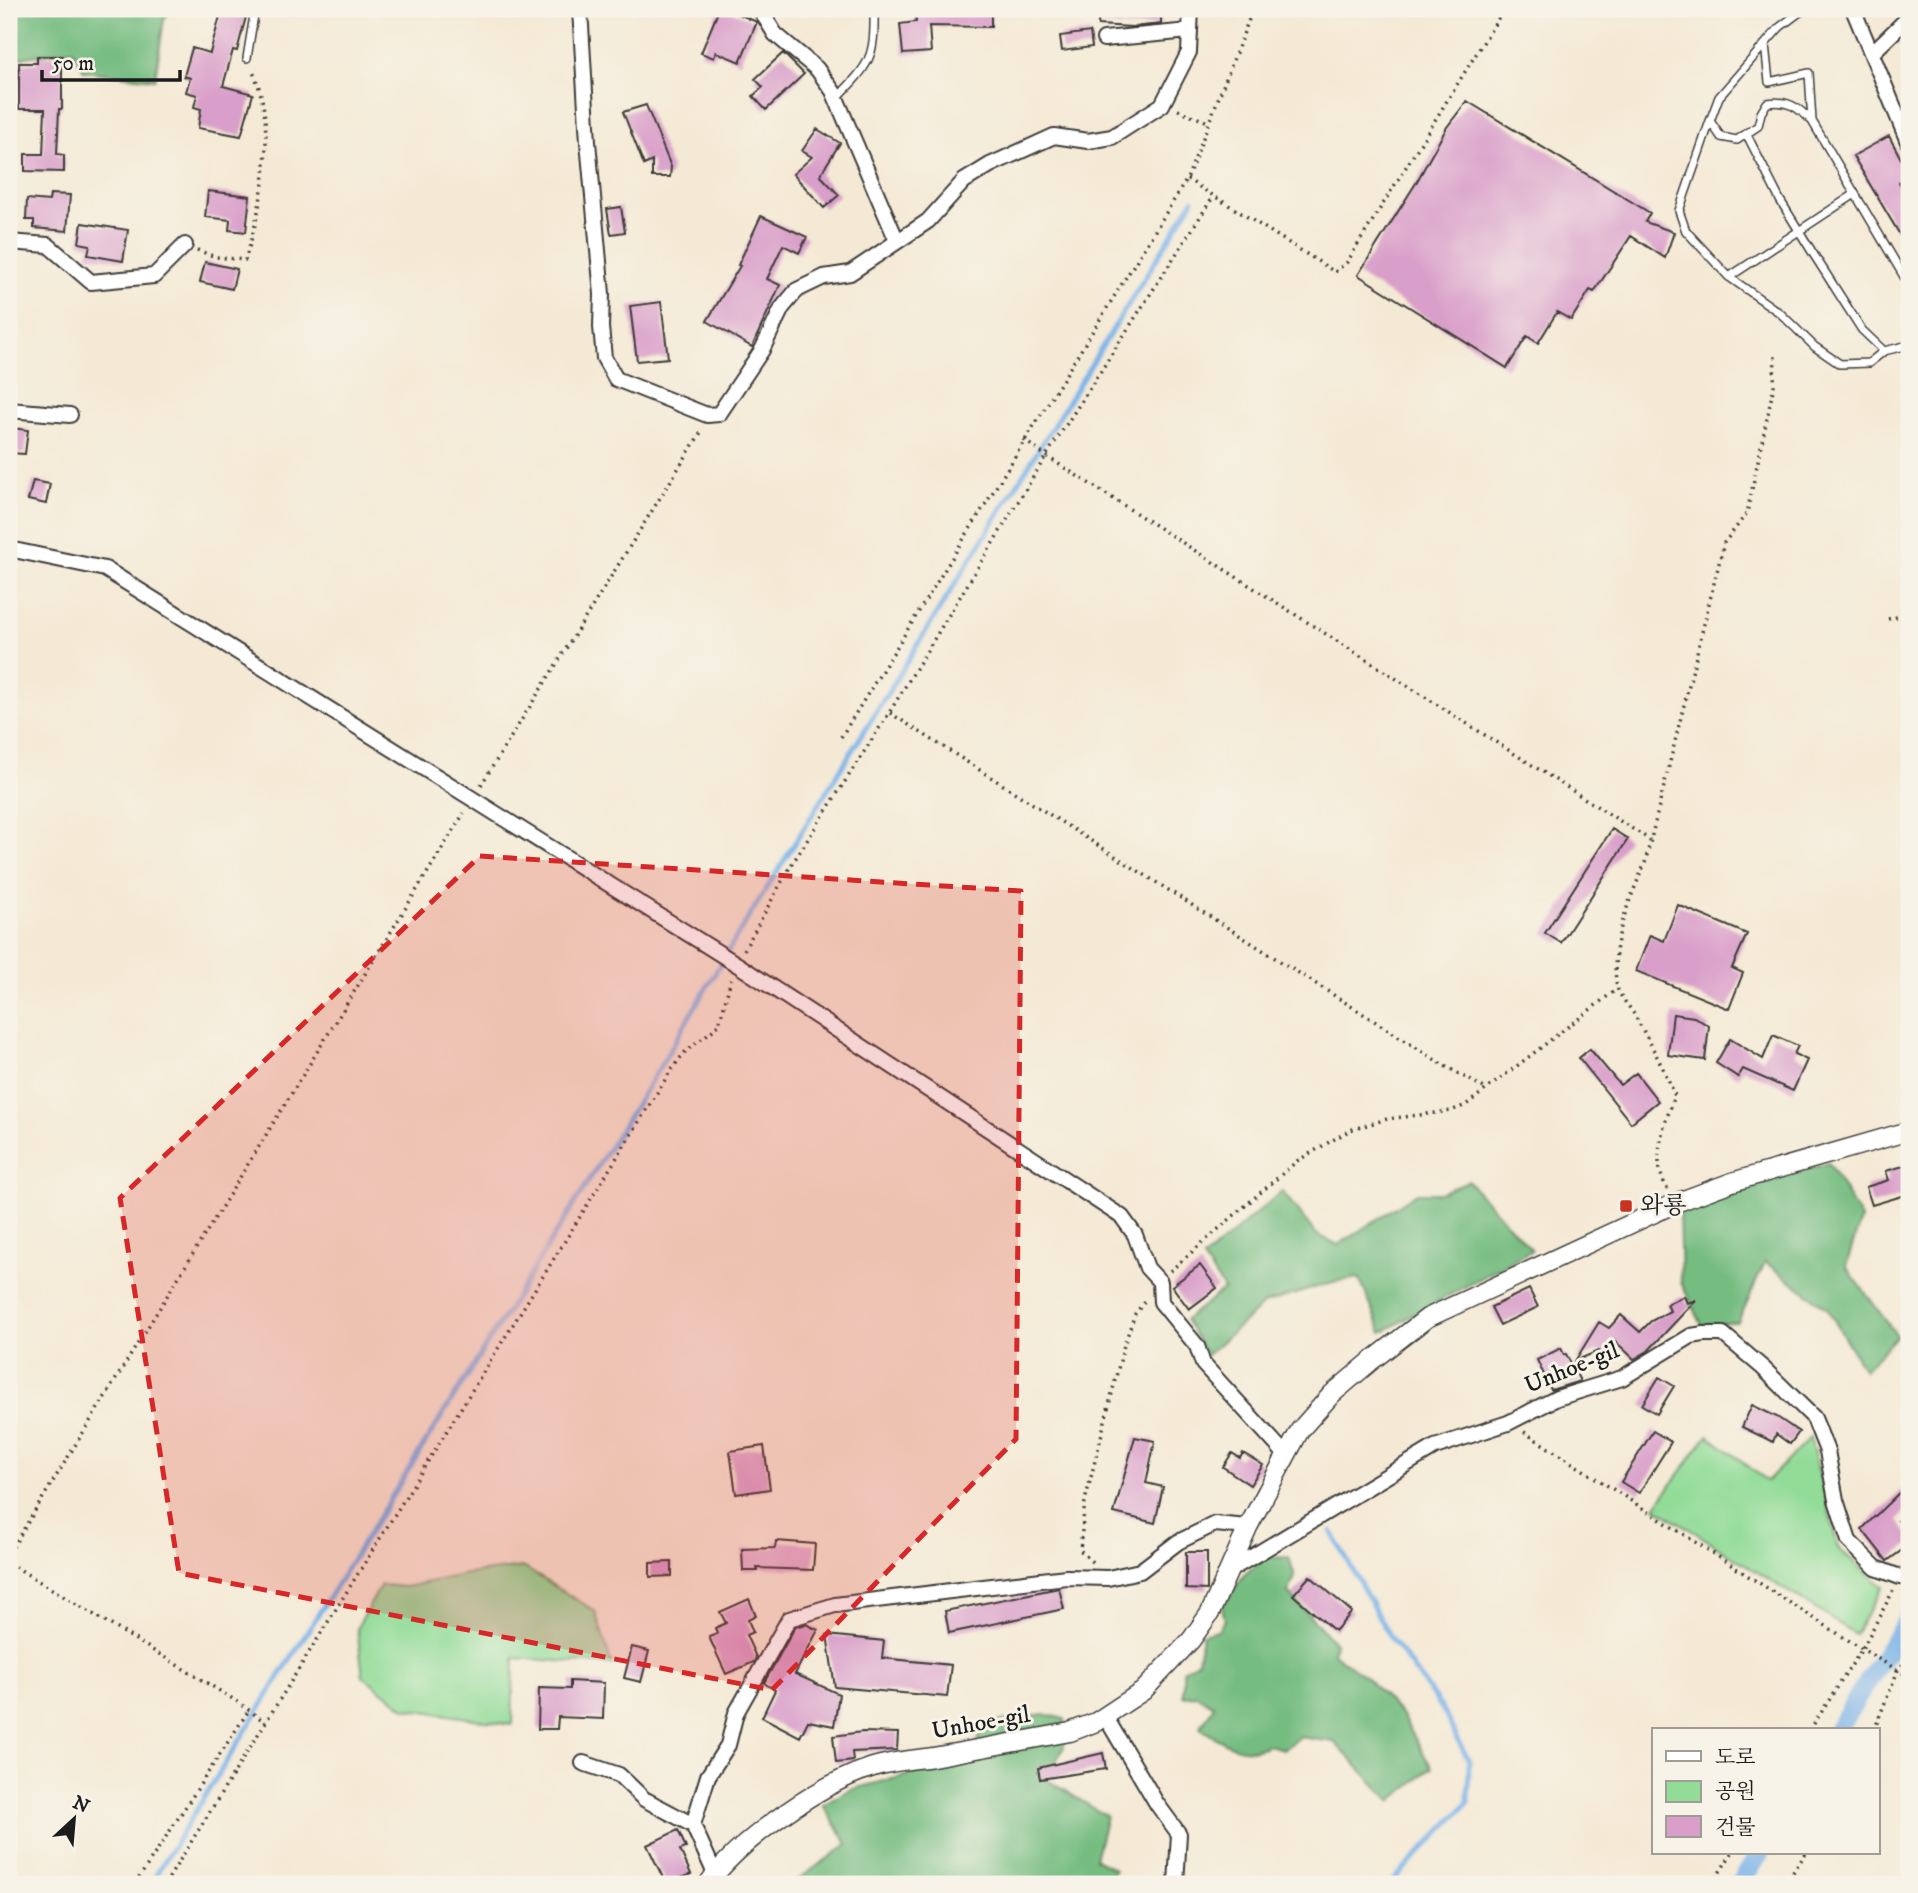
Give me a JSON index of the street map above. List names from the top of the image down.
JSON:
{
  "streets": {
    "street": ["Unhoe-gil"]
  },
  "places": {
    "transit": ["와룡"]
  },
  "legend": ["도로", "공원", "건물"],
  "scale_bar": "50 m",
  "north": "top right"
}
